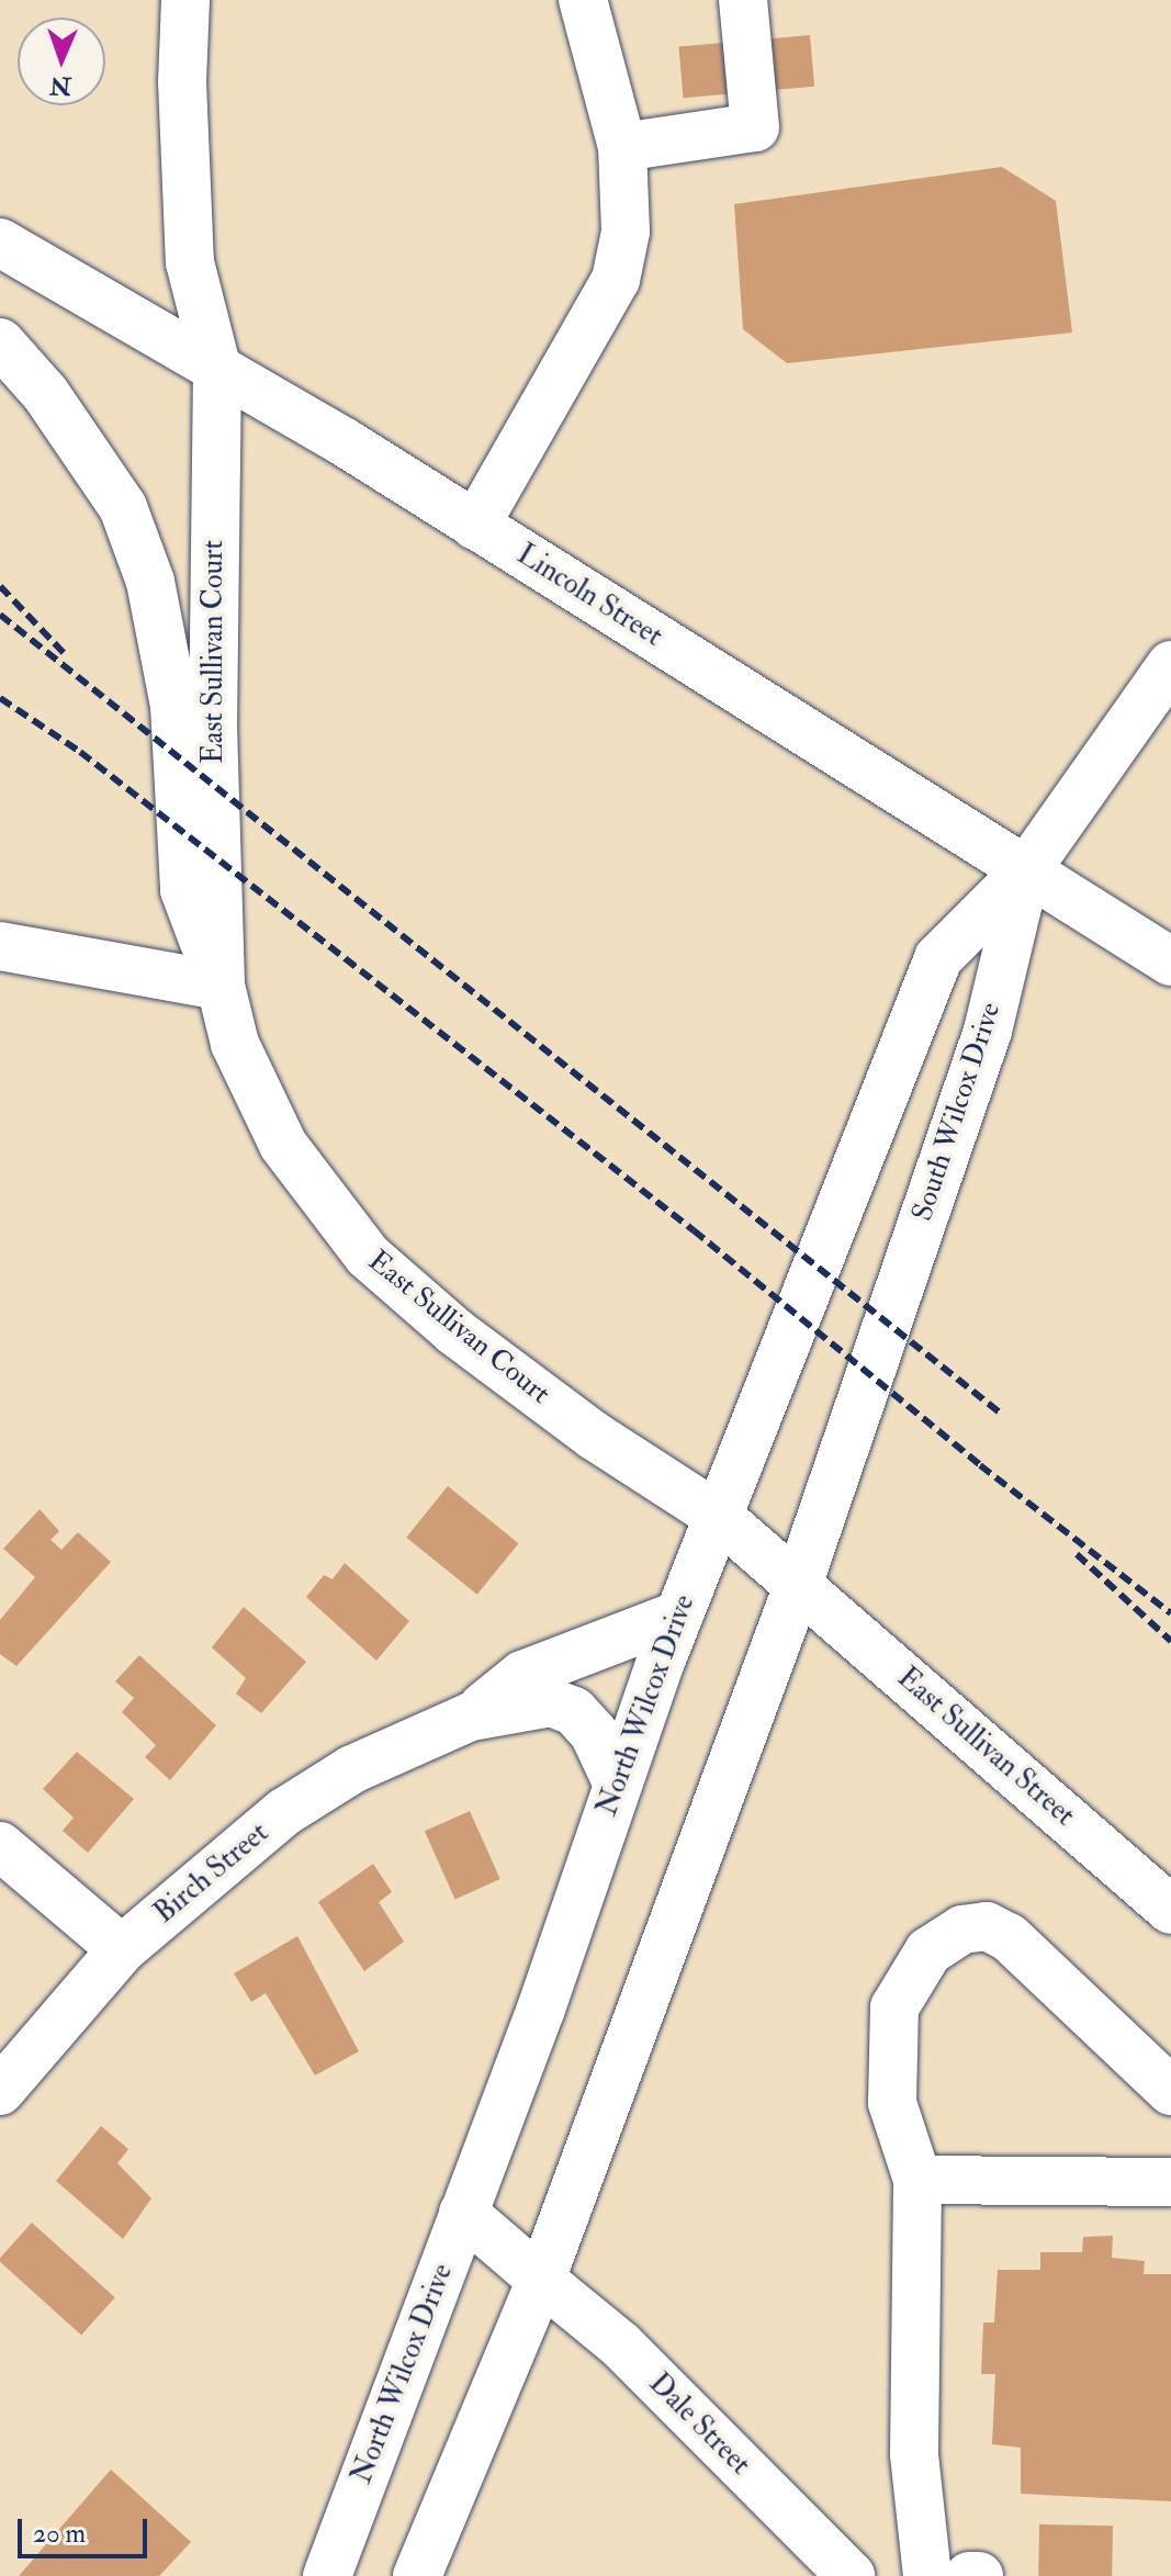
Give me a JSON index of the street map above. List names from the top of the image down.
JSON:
{
  "streets": {
    "main road": [
      "Lincoln Street",
      "East Sullivan Court",
      "South Wilcox Drive",
      "North Wilcox Drive",
      "East Sullivan Street",
      "Birch Street",
      "Dale Street"
    ]
  },
  "crossings": [
    ["Lincoln Street", "East Sullivan Court"],
    ["Lincoln Street", "South Wilcox Drive"],
    ["Lincoln Street", "North Wilcox Drive"],
    ["East Sullivan Court", "South Wilcox Drive"],
    ["East Sullivan Court", "North Wilcox Drive"],
    ["East Sullivan Court", "East Sullivan Street"],
    ["South Wilcox Drive", "North Wilcox Drive"],
    ["South Wilcox Drive", "East Sullivan Street"],
    ["North Wilcox Drive", "Birch Street"],
    ["North Wilcox Drive", "Dale Street"]
  ],
  "scale_bar": "20 m",
  "north": "bottom"
}
